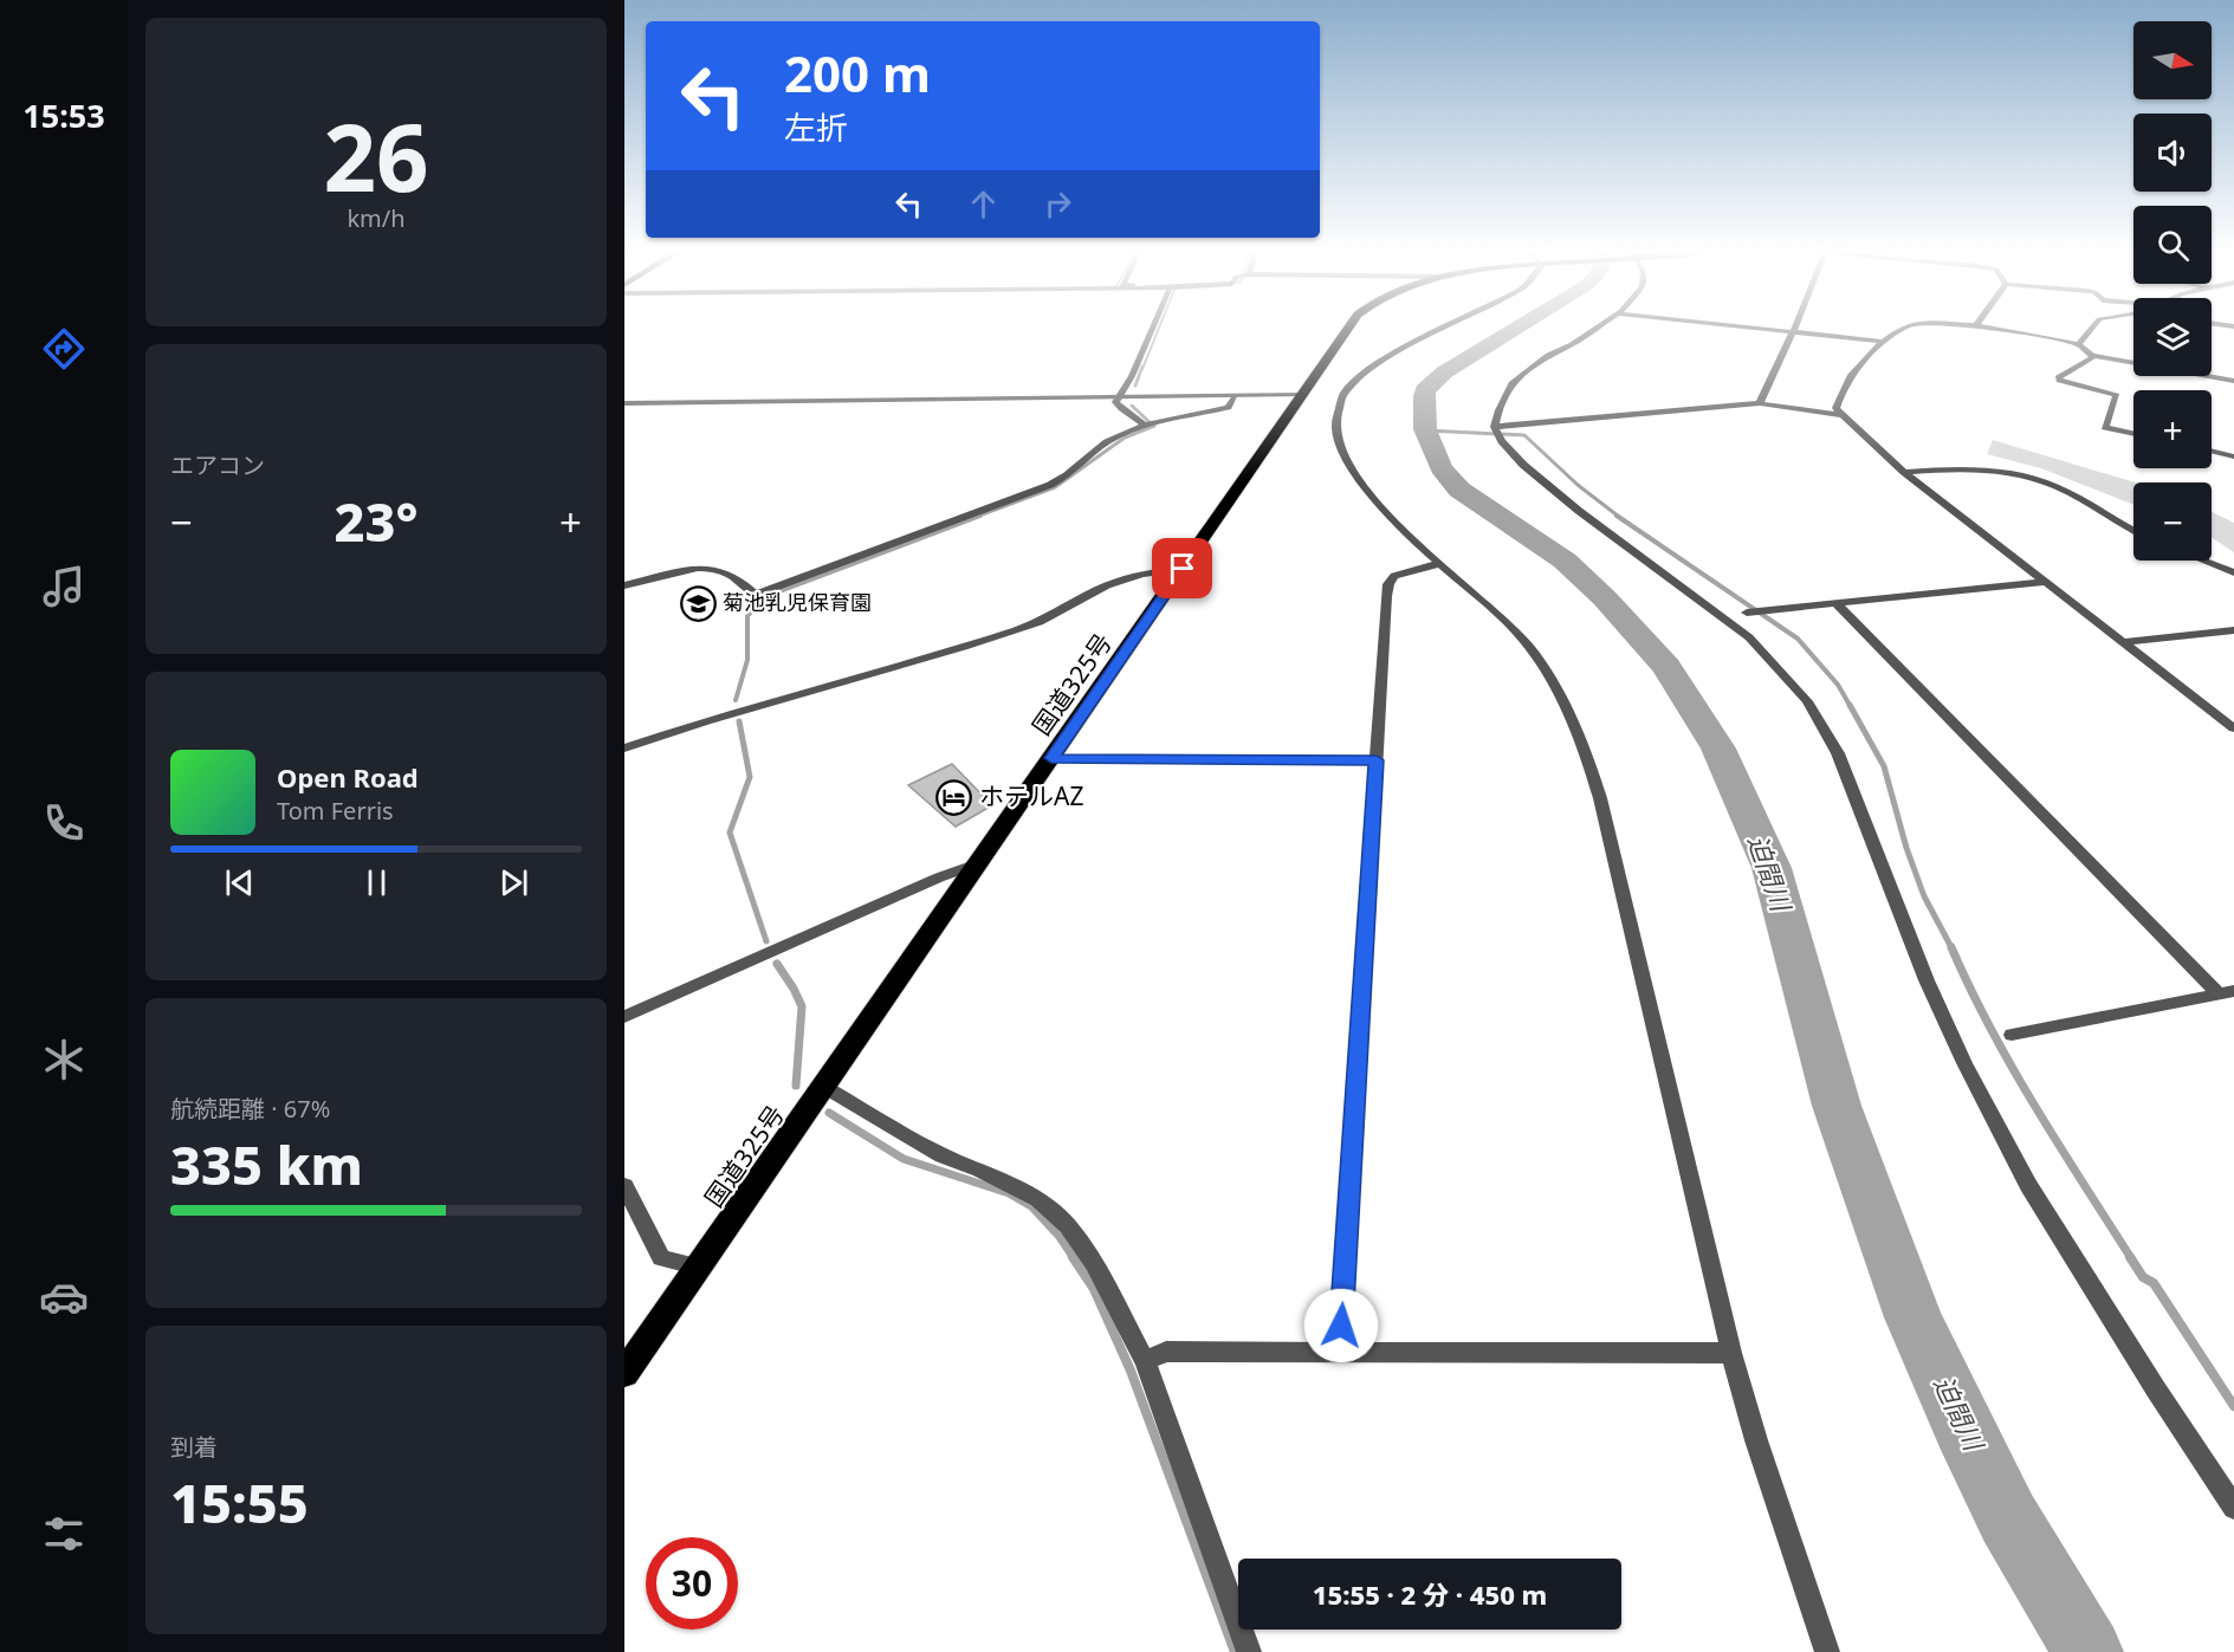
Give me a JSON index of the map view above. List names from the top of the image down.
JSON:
{
  "streets": {
    "highway": ["国道325号"]
  },
  "water": ["迫間川"],
  "places": {
    "school or university": ["菊池乳児保育園"],
    "hotel": ["ホテルAZ"]
  },
  "north": "right",
  "page": {
    "tabs": "15:53",
    "tile": [
      ["26", "km/h"],
      "エアコン",
      ["航続距離 · 67%", "335 km"],
      ["到着", "15:55"]
    ],
    "map_buttons": ["+", "−"],
    "turn": ["200 m", "左折"],
    "heat": ["−", "23°", "+"],
    "song": ["Open Road", "Tom Ferris"],
    "limit": "30",
    "trip": "15:55 · 2 分 · 450 m"
  }
}
